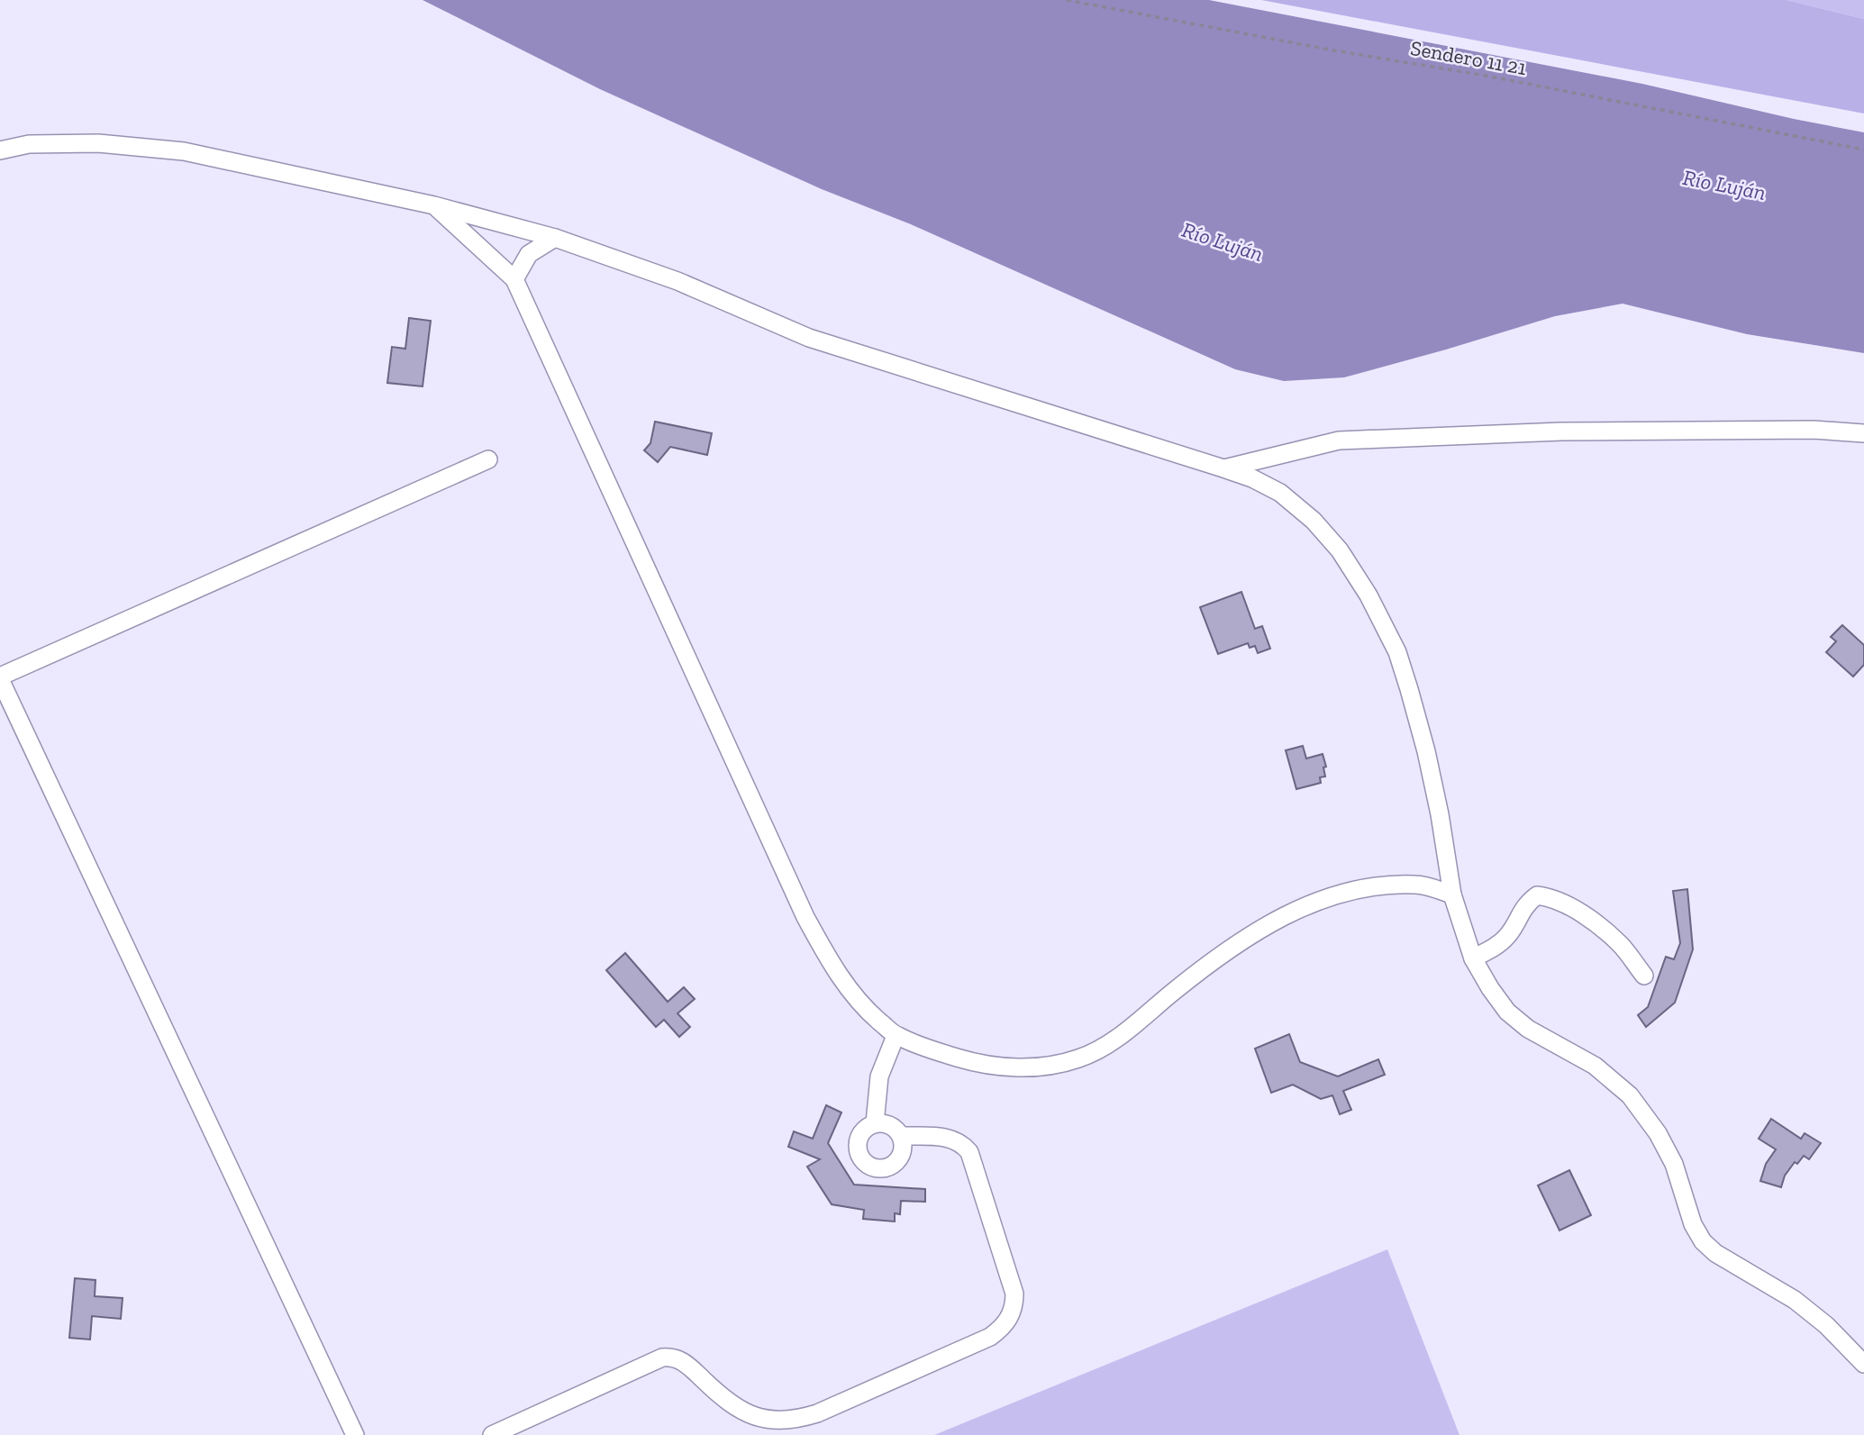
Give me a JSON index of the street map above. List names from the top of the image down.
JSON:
{
  "streets": {
    "path": ["Sendero 11 21"]
  },
  "water": ["Río Luján"]
}
